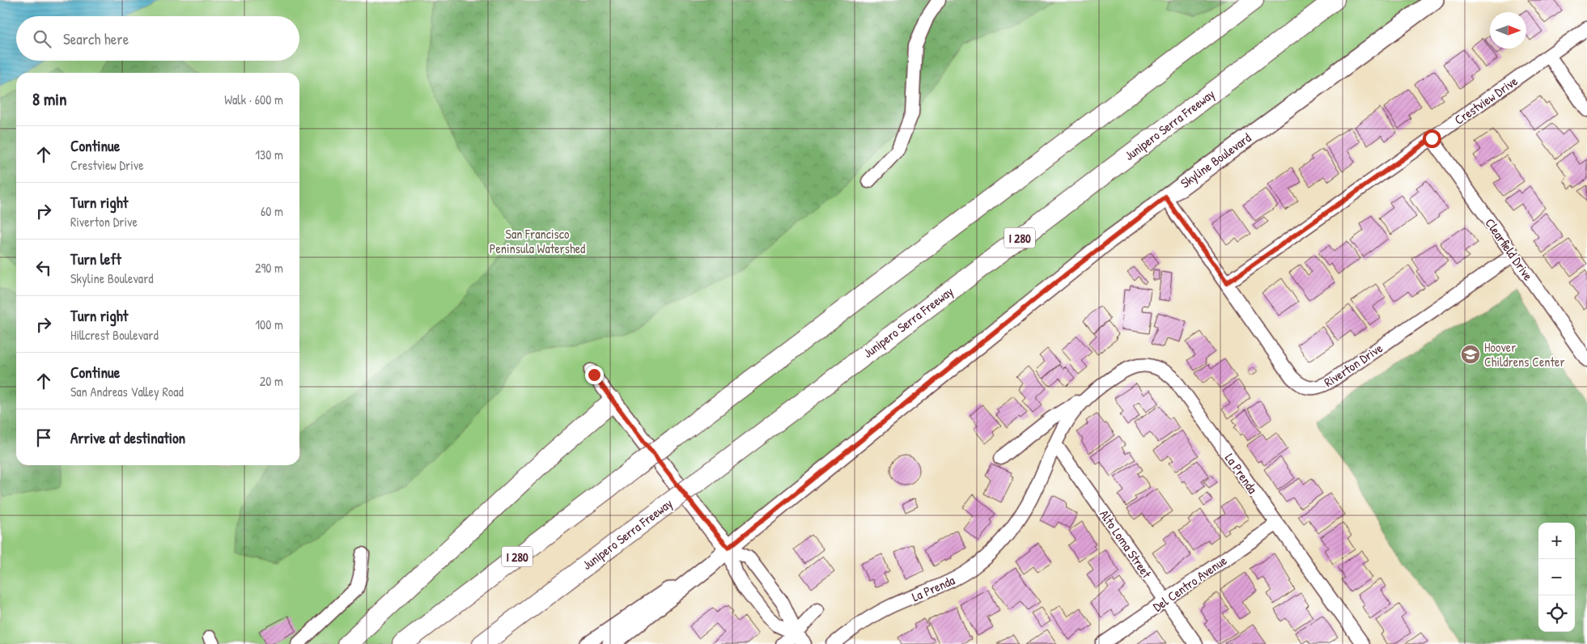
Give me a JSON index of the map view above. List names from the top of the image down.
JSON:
{
  "streets": {
    "highway": ["Junipero Serra Freeway", "I 280"],
    "main road": ["Skyline Boulevard"],
    "street": [
      "Crestview Drive",
      "Clearfield Drive",
      "Riverton Drive",
      "La Prenda",
      "Alto Loma Street",
      "Del Centro Avenue"
    ]
  },
  "crossings": [
    ["Crestview Drive", "Clearfield Drive"],
    ["Crestview Drive", "Riverton Drive"],
    ["Skyline Boulevard", "Riverton Drive"],
    ["Clearfield Drive", "Riverton Drive"],
    ["La Prenda", "Alto Loma Street"],
    ["La Prenda", "Del Centro Avenue"],
    ["Alto Loma Street", "Del Centro Avenue"]
  ],
  "parks": ["San Francisco Peninsula Watershed"],
  "places": {
    "school or university": ["Hoover Childrens Center"]
  },
  "north": "right",
  "page": {
    "search": "Search here",
    "heading": ["8 min", "Walk · 600 m"],
    "list": [
      ["Continue", "Crestview Drive", "130 m"],
      ["Turn right", "Riverton Drive", "60 m"],
      ["Turn left", "Skyline Boulevard", "290 m"],
      ["Turn right", "Hillcrest Boulevard", "100 m"],
      ["Continue", "San Andreas Valley Road", "20 m"],
      "Arrive at destination"
    ],
    "map_buttons": ["+", "−"]
  }
}
